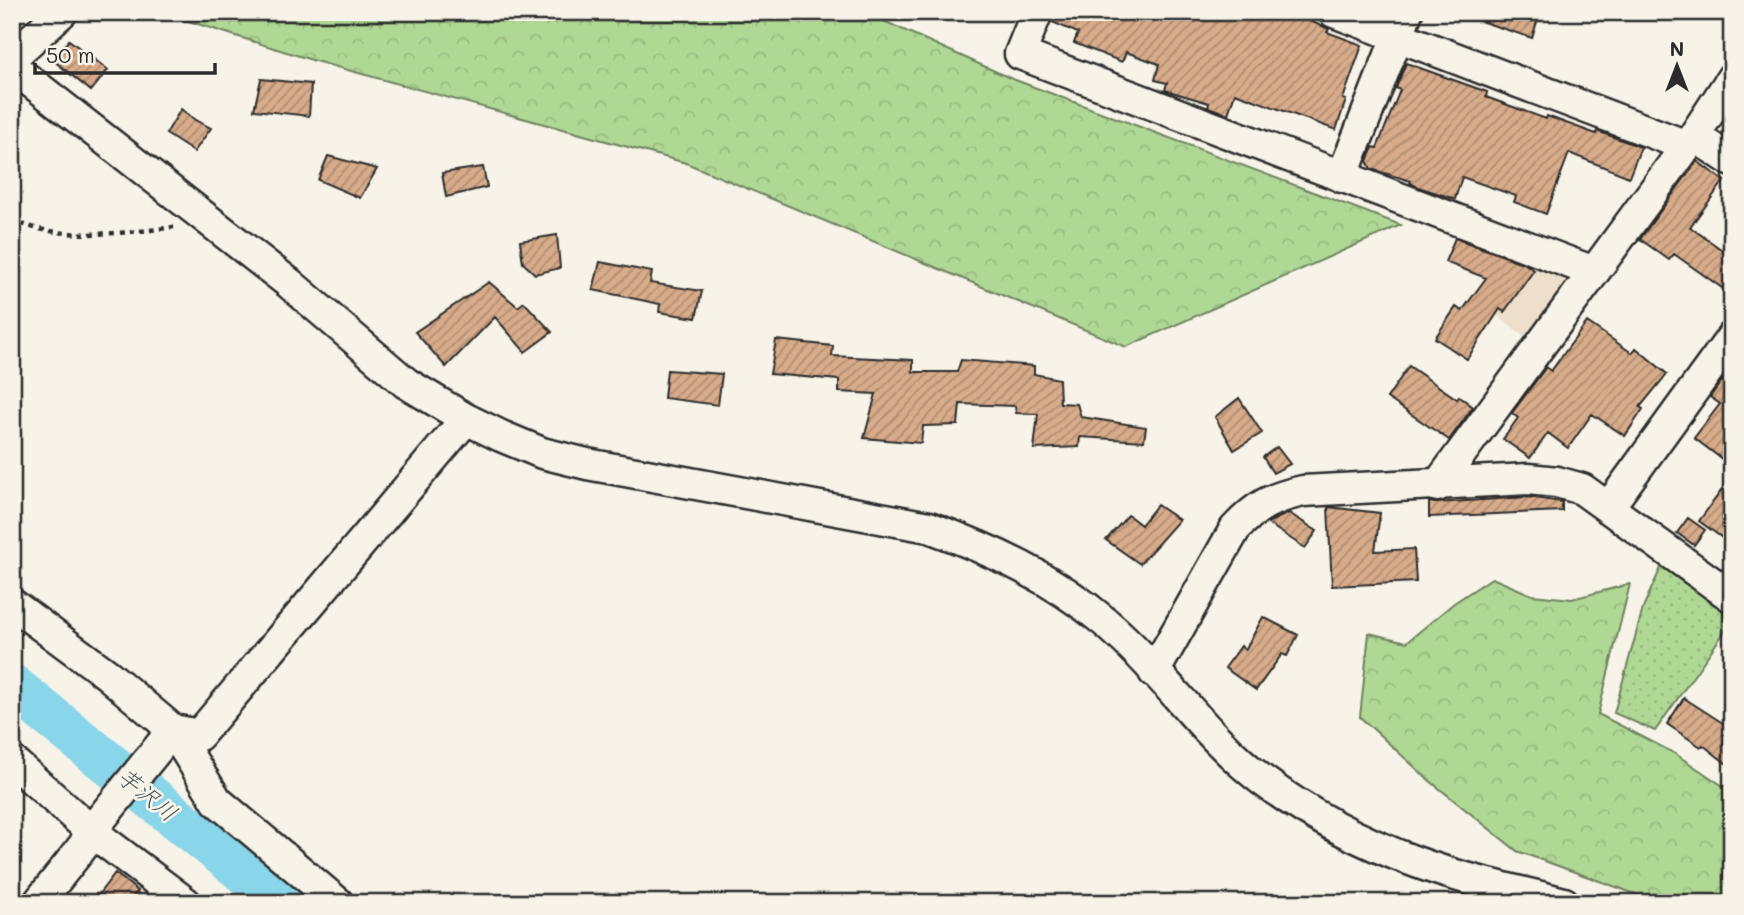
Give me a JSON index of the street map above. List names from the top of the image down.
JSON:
{
  "water": ["芋沢川"],
  "scale_bar": "50 m",
  "north": "top"
}
